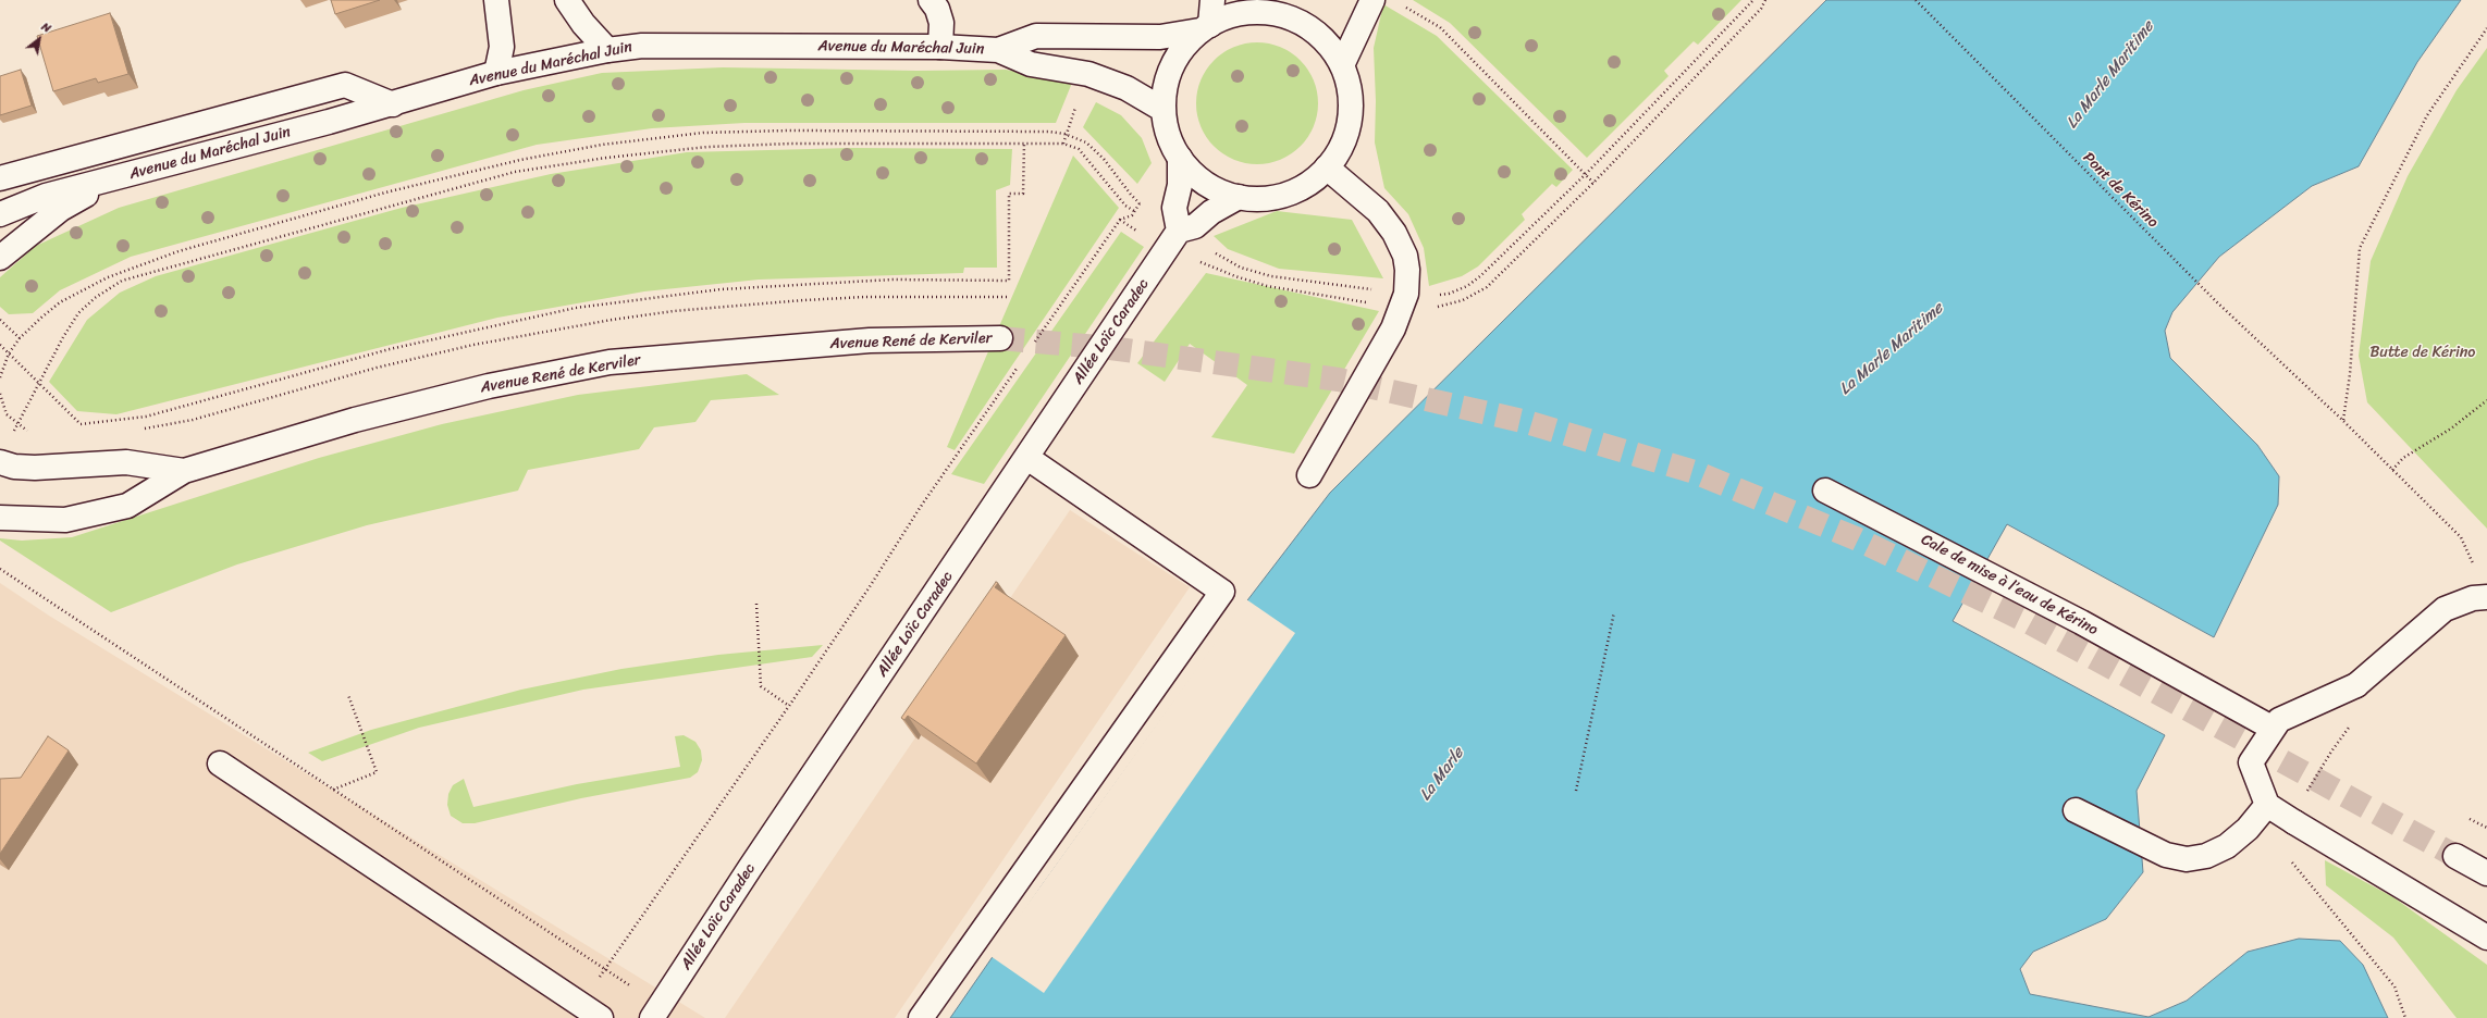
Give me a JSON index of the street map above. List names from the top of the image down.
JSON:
{
  "streets": {
    "main road": [
      "Avenue du Maréchal Juin",
      "Allée Loïc Caradec",
      "Avenue René de Kerviler",
      "Cale de mise à l’eau de Kérino"
    ],
    "path": ["Pont de Kérino"]
  },
  "water": ["La Marle Maritime", "La Marle"],
  "parks": ["Butte de Kérino"],
  "north": "top right"
}
